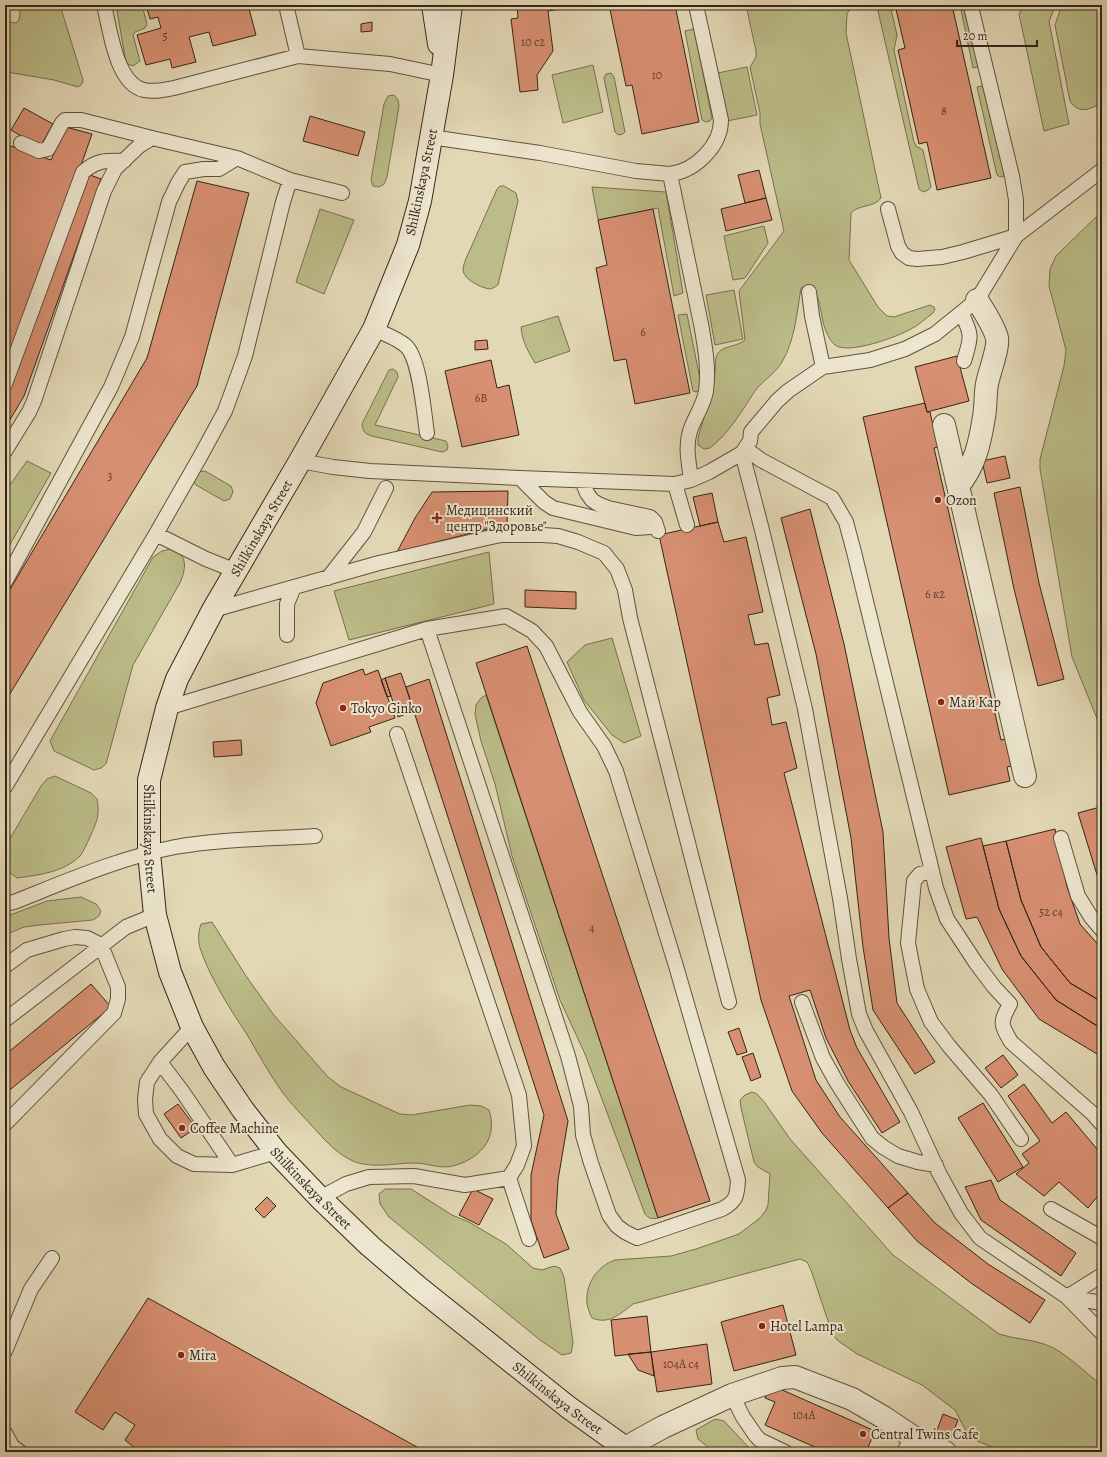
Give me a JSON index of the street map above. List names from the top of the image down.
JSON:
{
  "streets": {
    "main road": ["Shilkinskaya Street"]
  },
  "places": {
    "other": [
      "Ozon",
      "Май Кар",
      "Tokyo Ginko",
      "Coffee Machine",
      "Hotel Lampa",
      "Mira",
      "Central Twins Cafe"
    ],
    "health": ["Медицинский центр \"Здоровье\""]
  },
  "house_numbers": [
    "5",
    "10 с2",
    "10",
    "8",
    "6",
    "6В",
    "3",
    "6 к2",
    "52 с4",
    "4",
    "104А с4",
    "104А"
  ],
  "scale_bar": "20 m"
}
